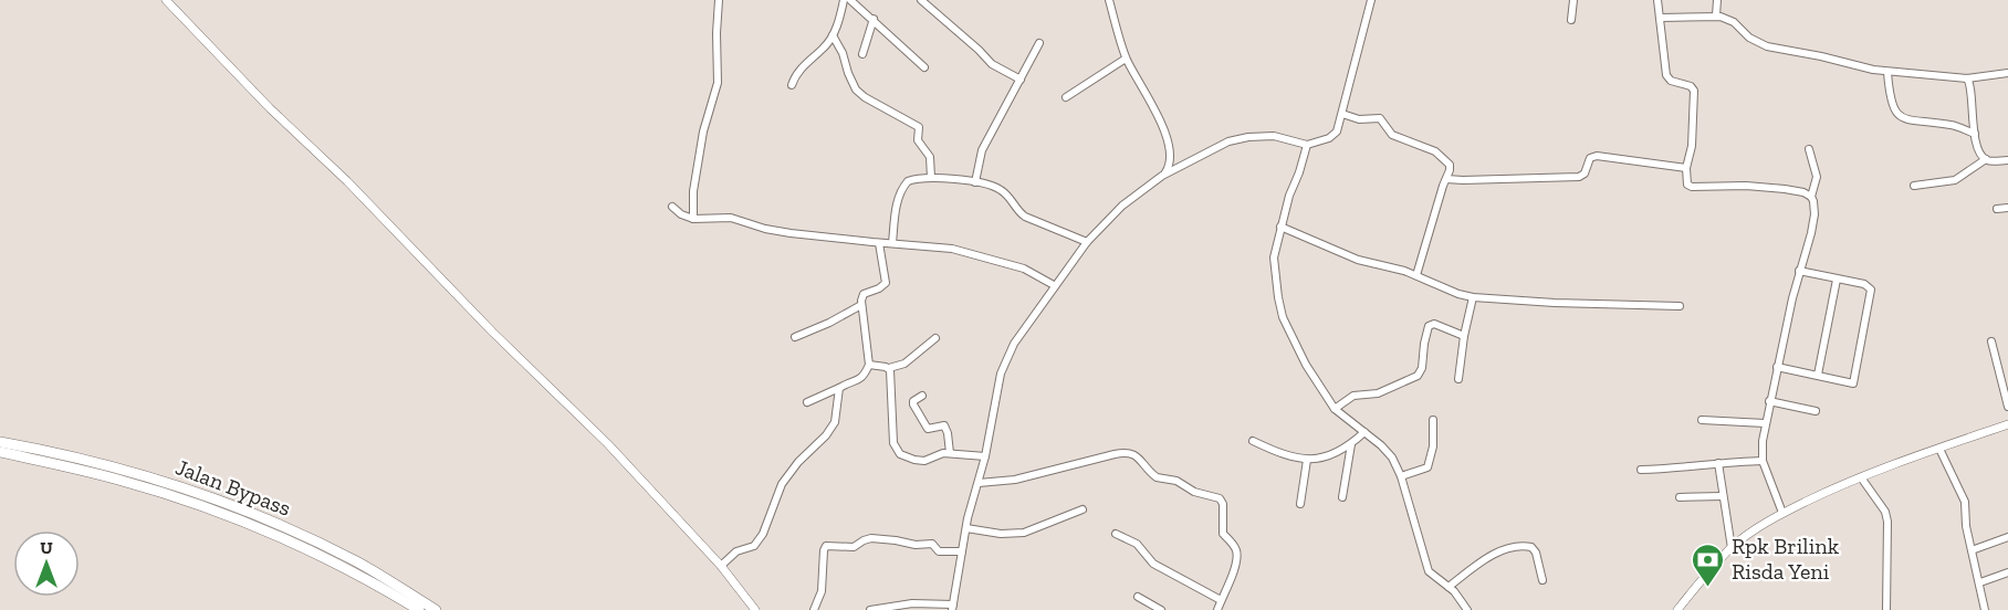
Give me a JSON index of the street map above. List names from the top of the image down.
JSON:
{
  "streets": {
    "highway": ["Jalan Bypass"]
  },
  "places": {
    "bank": ["Rpk Brilink Risda Yeni"]
  },
  "north": "top"
}
